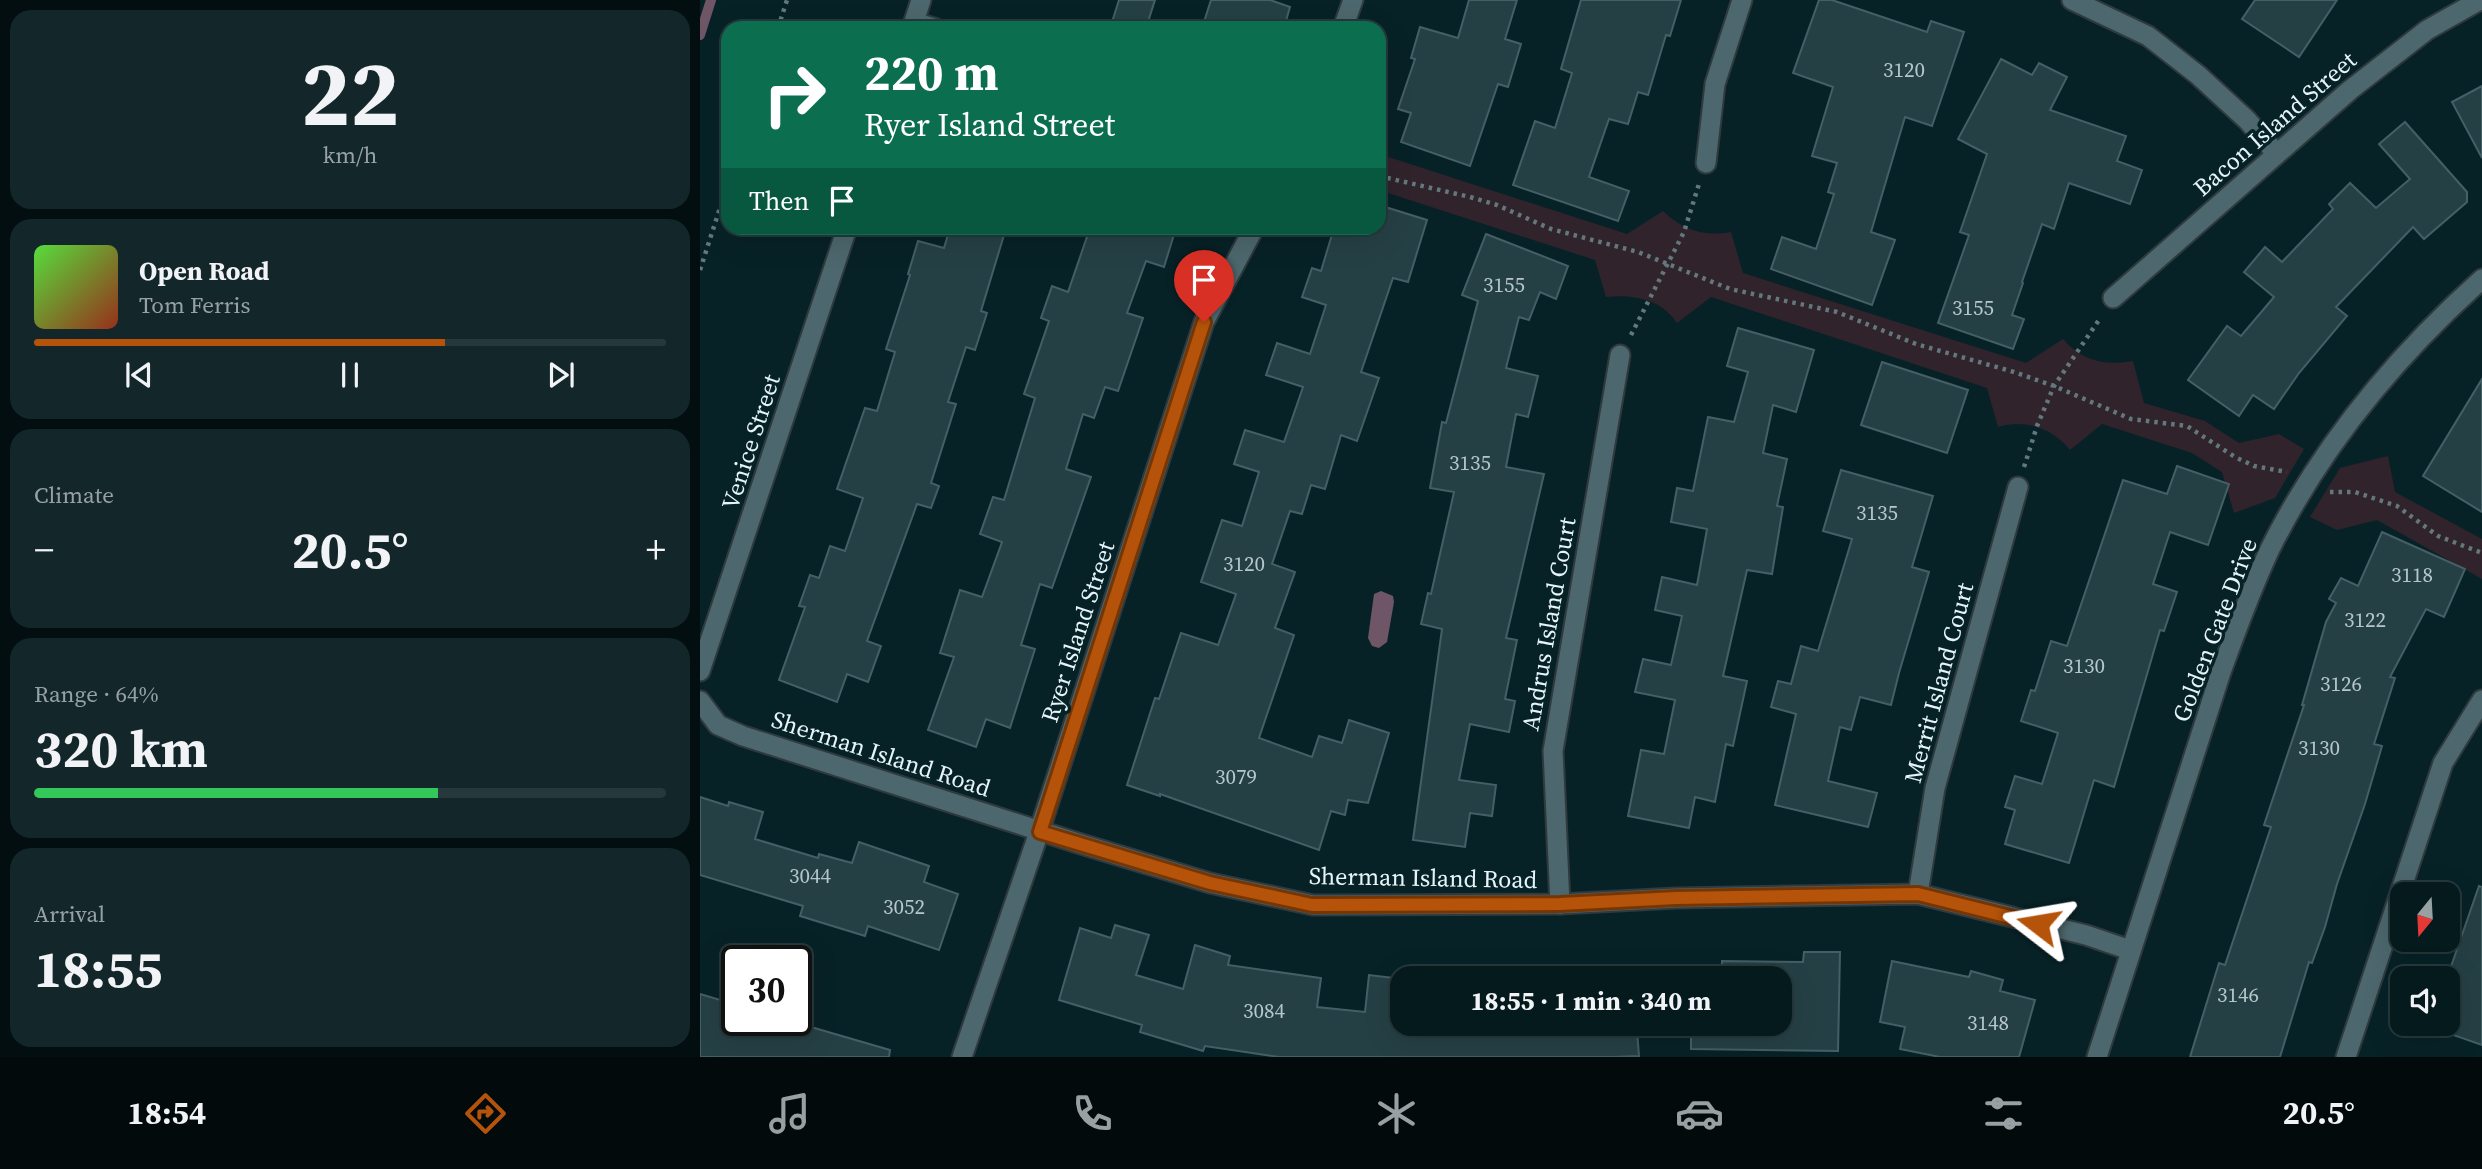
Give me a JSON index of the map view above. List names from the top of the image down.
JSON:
{
  "streets": {
    "street": [
      "Bacon Island Street",
      "Venice Street",
      "Andrus Island Court",
      "Golden Gate Drive",
      "Ryer Island Street",
      "Merrit Island Court",
      "Sherman Island Road"
    ]
  },
  "crossings": [
    ["Andrus Island Court", "Sherman Island Road"],
    ["Golden Gate Drive", "Sherman Island Road"],
    ["Ryer Island Street", "Sherman Island Road"],
    ["Merrit Island Court", "Sherman Island Road"]
  ],
  "house_numbers": [
    "3120",
    "3155",
    "3155",
    "3135",
    "3135",
    "3120",
    "3118",
    "3122",
    "3130",
    "3126",
    "3130",
    "3079",
    "3044",
    "3052",
    "3146",
    "3084",
    "3148"
  ],
  "north": "bottom",
  "page": {
    "tile": [
      ["22", "km/h"],
      "Climate",
      ["Range · 64%", "320 km"],
      ["Arrival", "18:55"]
    ],
    "turn": ["220 m", "Ryer Island Street"],
    "then": "Then",
    "song": ["Open Road", "Tom Ferris"],
    "heat": ["−", "20.5°", "+"],
    "limit": "30",
    "trip": "18:55 · 1 min · 340 m",
    "tabs": ["18:54", "20.5°"]
  }
}
